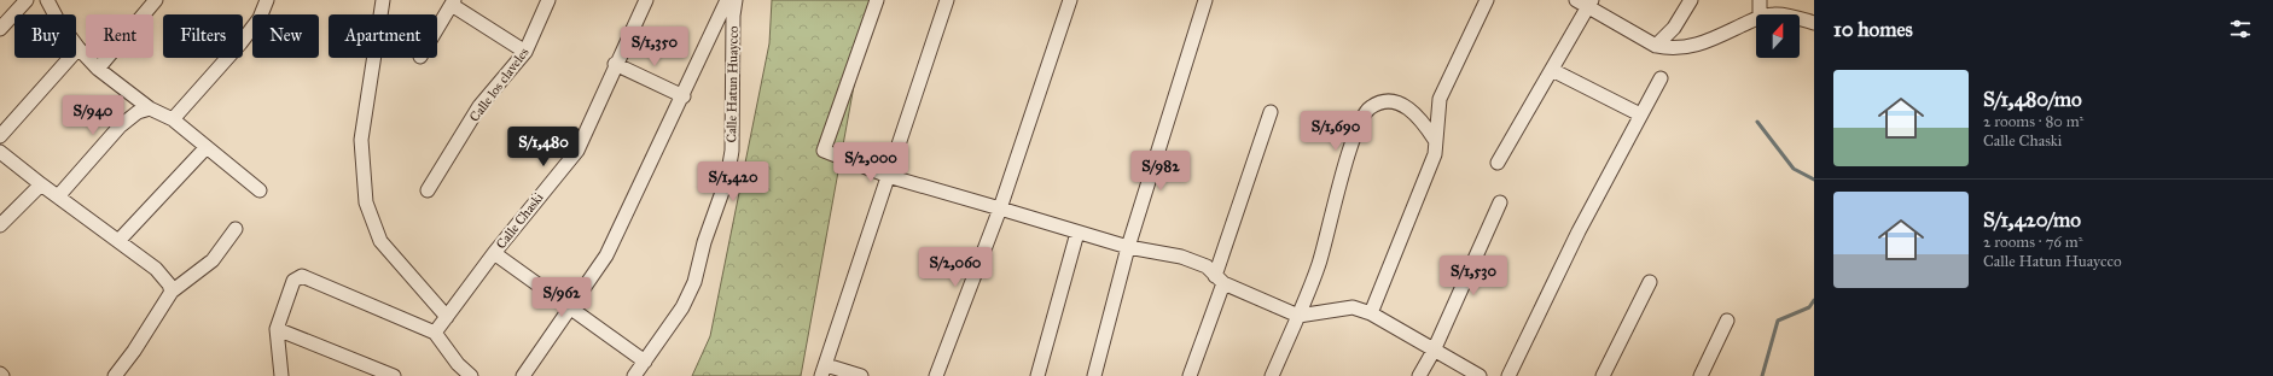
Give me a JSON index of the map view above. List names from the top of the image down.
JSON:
{
  "streets": {
    "street": ["Calle los claveles", "Calle Hatun Huaycco", "Calle Chaski"]
  },
  "north": "top",
  "page": {
    "heading": "10 homes",
    "chip": [
      "Buy",
      "Rent",
      "Filters",
      "New",
      "Apartment"
    ],
    "price": [
      "S/1,350",
      "S/940",
      "S/1,690",
      "S/1,480",
      "S/2,000",
      "S/982",
      "S/1,420",
      "S/2,060",
      "S/1,530",
      "S/962"
    ],
    "list": [
      {
        "name": "S/1,480/mo",
        "note": "2 rooms · 80 m² · Calle Chaski"
      },
      {
        "name": "S/1,420/mo",
        "note": "2 rooms · 76 m² · Calle Hatun Huaycco"
      }
    ]
  }
}
